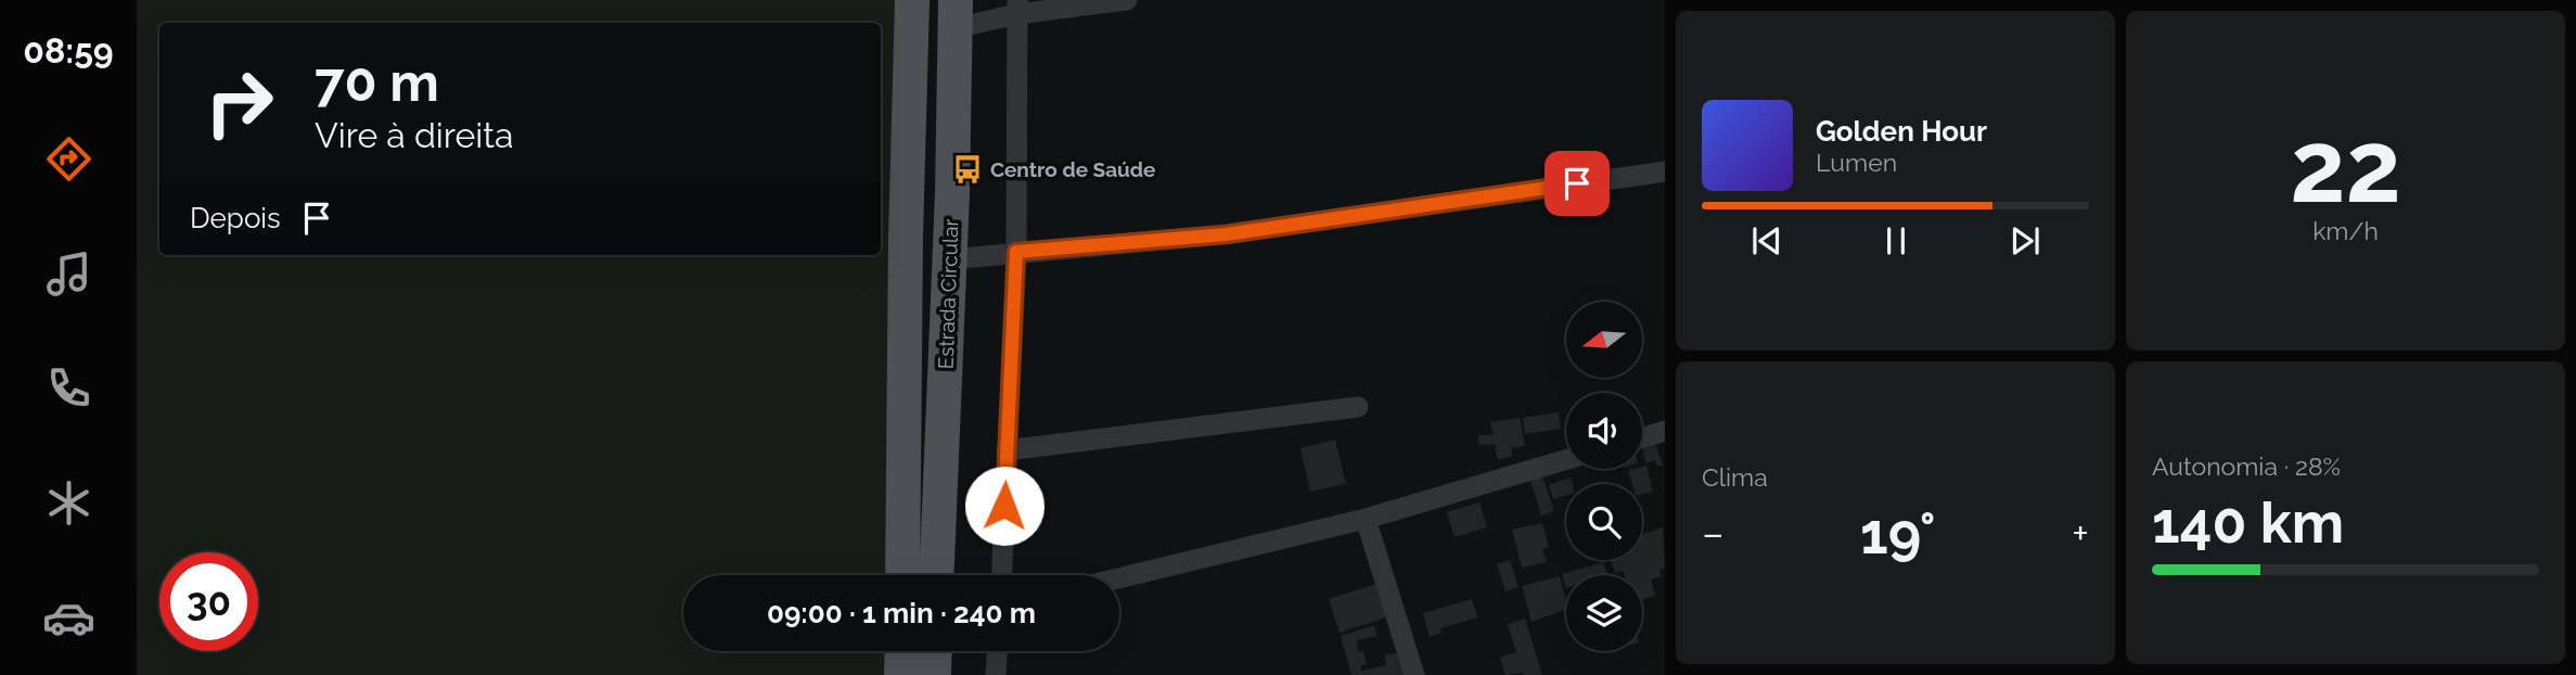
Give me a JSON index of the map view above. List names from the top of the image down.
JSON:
{
  "streets": {
    "main road": ["Estrada Circular"]
  },
  "places": {
    "bus stop": ["Centro de Saúde"]
  },
  "north": "left",
  "page": {
    "tabs": "08:59",
    "tile": [
      ["22", "km/h"],
      "Clima",
      ["Autonomia · 28%", "140 km"]
    ],
    "turn": ["70 m", "Vire à direita"],
    "song": ["Golden Hour", "Lumen"],
    "then": "Depois",
    "heat": ["−", "19°", "+"],
    "limit": "30",
    "trip": "09:00 · 1 min · 240 m"
  }
}
